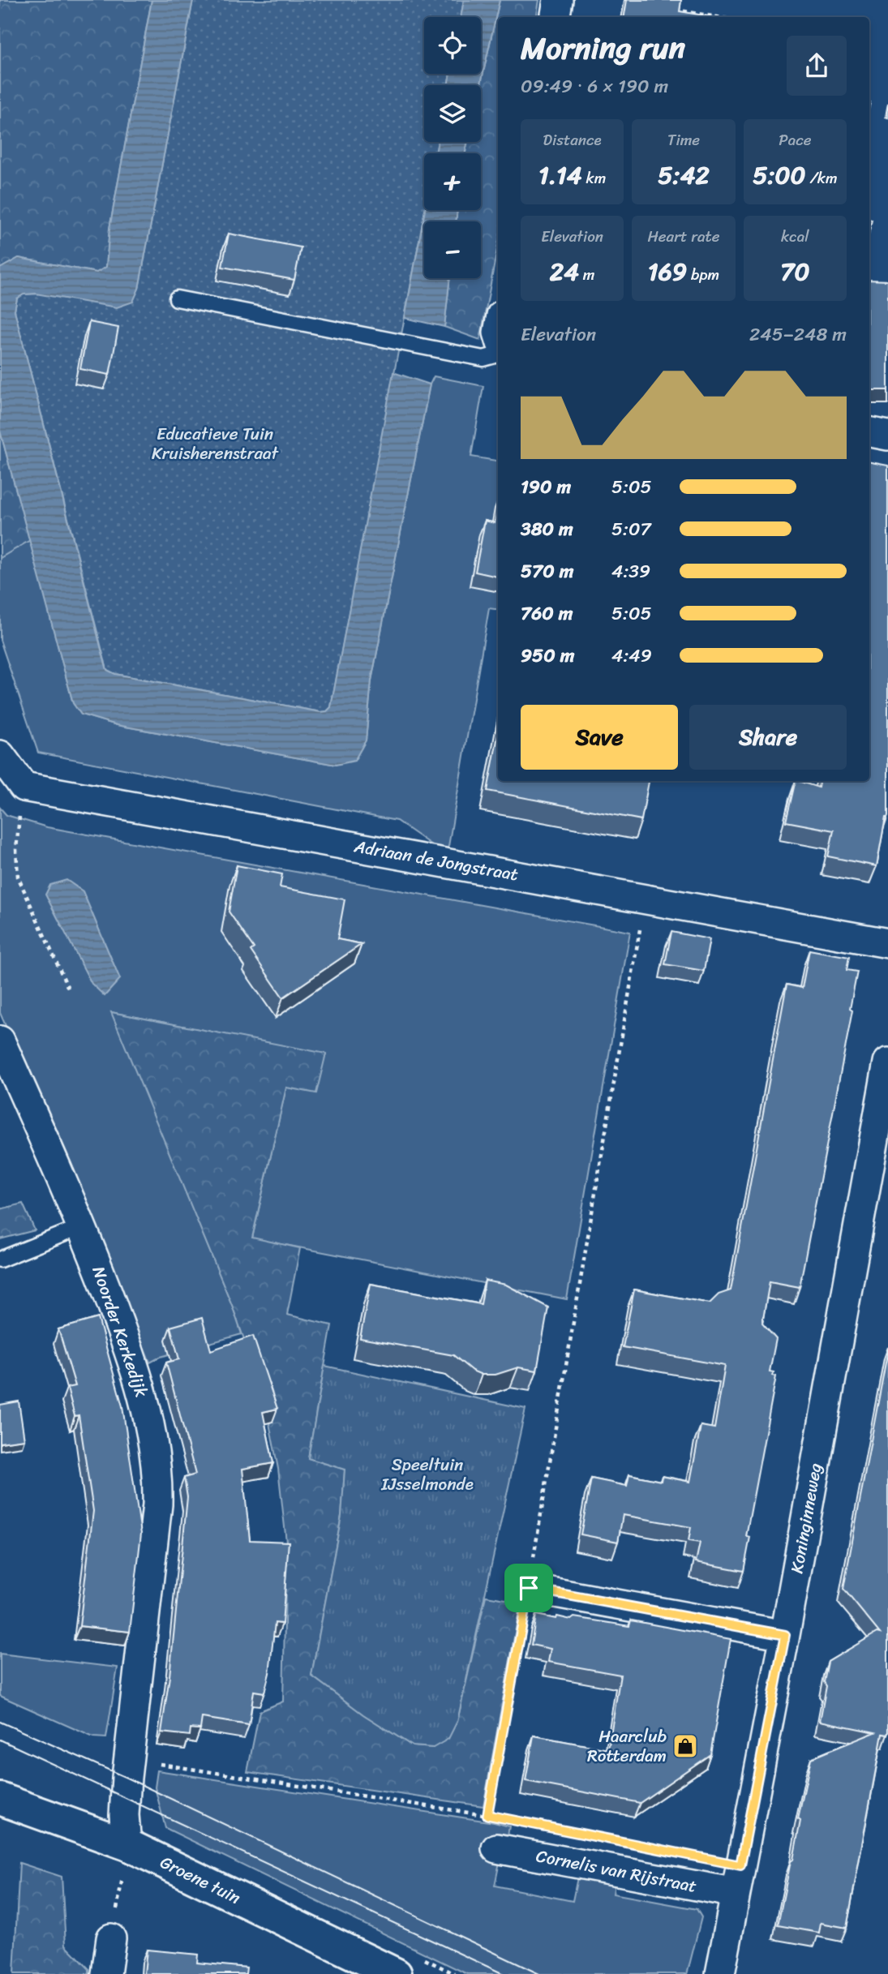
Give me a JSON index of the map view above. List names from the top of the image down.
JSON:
{
  "streets": {
    "street": [
      "Adriaan de Jongstraat",
      "Noorder Kerkedijk",
      "Koninginneweg",
      "Cornelis van Rijstraat",
      "Groene tuin"
    ]
  },
  "crossings": [
    ["Noorder Kerkedijk", "Groene tuin"],
    ["Koninginneweg", "Cornelis van Rijstraat"]
  ],
  "parks": ["Educatieve Tuin Kruisherenstraat", "Speeltuin IJsselmonde"],
  "places": {
    "shop": ["Haarclub Rotterdam"]
  },
  "page": {
    "map_buttons": ["+", "−"],
    "heading": ["Morning run", "09:49 · 6 × 190 m"],
    "stats": [
      ["Distance", "1.14 km"],
      ["Time", "5:42"],
      ["Pace", "5:00 /km"],
      ["Elevation", "24 m"],
      ["Heart rate", "169 bpm"],
      ["kcal", "70"]
    ],
    "chart": ["Elevation", "245–248 m"],
    "list": [
      {
        "name": "190 m",
        "note": "5:05"
      },
      {
        "name": "380 m",
        "note": "5:07"
      },
      {
        "name": "570 m",
        "note": "4:39"
      },
      {
        "name": "760 m",
        "note": "5:05"
      },
      {
        "name": "950 m",
        "note": "4:49"
      }
    ],
    "buttons": ["Save", "Share"]
  }
}
